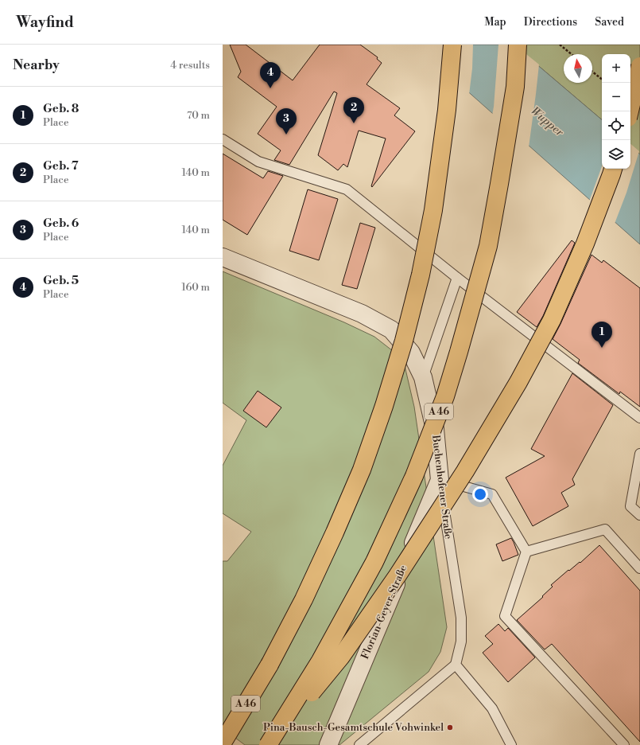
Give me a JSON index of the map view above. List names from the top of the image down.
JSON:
{
  "streets": {
    "highway": ["A 46"],
    "street": ["Buchenhofener Straße", "Florian-Geyer-Straße"]
  },
  "crossings": [
    ["Buchenhofener Straße", "Florian-Geyer-Straße"]
  ],
  "water": ["Wupper"],
  "places": ["Pina-Bausch-Gesamtschule Vohwinkel"],
  "north": "top",
  "page": {
    "header": "Wayfind",
    "nav": ["Map", "Directions", "Saved"],
    "heading": ["Nearby", "4 results"],
    "map_buttons": ["+", "−"],
    "pins": [
      "4",
      "2",
      "3",
      "1"
    ],
    "list": [
      {
        "mark": "1",
        "name": "Geb. 8",
        "note": "Place",
        "value": "70 m"
      },
      {
        "mark": "2",
        "name": "Geb. 7",
        "note": "Place",
        "value": "140 m"
      },
      {
        "mark": "3",
        "name": "Geb. 6",
        "note": "Place",
        "value": "140 m"
      },
      {
        "mark": "4",
        "name": "Geb. 5",
        "note": "Place",
        "value": "160 m"
      }
    ]
  }
}
